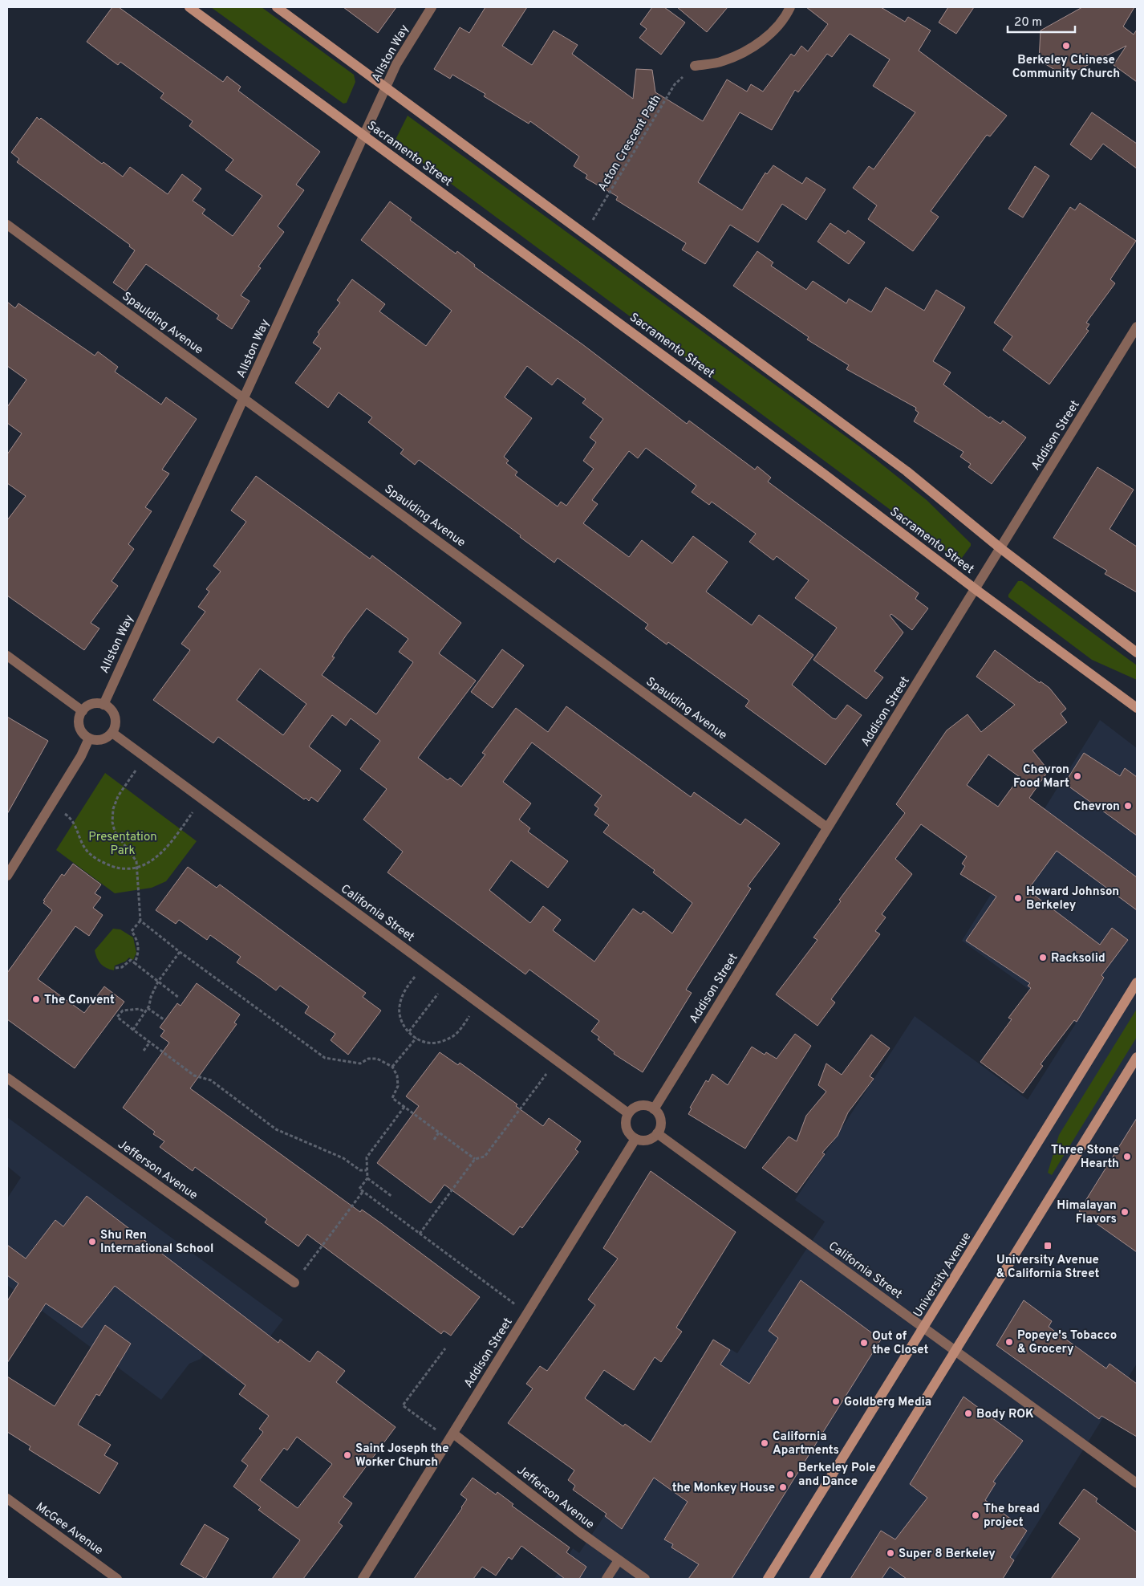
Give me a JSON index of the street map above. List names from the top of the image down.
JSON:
{
  "streets": {
    "street": [
      "Allston Way",
      "Sacramento Street",
      "Spaulding Avenue",
      "Addison Street",
      "California Street",
      "Jefferson Avenue",
      "University Avenue",
      "McGee Avenue"
    ],
    "path": ["Acton Crescent Path"]
  },
  "crossings": [
    ["Allston Way", "Sacramento Street"],
    ["Allston Way", "Spaulding Avenue"],
    ["Allston Way", "California Street"],
    ["Sacramento Street", "Addison Street"],
    ["Spaulding Avenue", "Addison Street"],
    ["Addison Street", "California Street"],
    ["Addison Street", "Jefferson Avenue"],
    ["California Street", "University Avenue"]
  ],
  "parks": ["Presentation Park"],
  "places": {
    "other": [
      "Berkeley Chinese Community Church",
      "Chevron Food Mart",
      "Chevron",
      "Howard Johnson Berkeley",
      "Racksolid",
      "The Convent",
      "Three Stone Hearth",
      "Himalayan Flavors",
      "Shu Ren International School",
      "Popeye's Tobacco & Grocery",
      "Out of the Closet",
      "Goldberg Media",
      "Body ROK",
      "California Apartments",
      "Saint Joseph the Worker Church",
      "Berkeley Pole and Dance",
      "the Monkey House",
      "The bread project",
      "Super 8 Berkeley"
    ],
    "transit": ["University Avenue & California Street"]
  },
  "scale_bar": "20 m"
}
